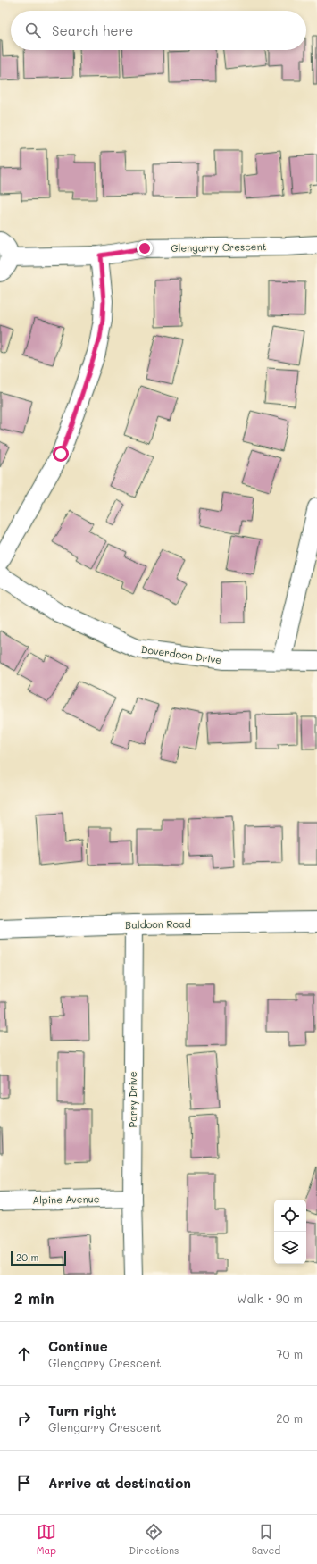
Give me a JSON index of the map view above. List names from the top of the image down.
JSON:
{
  "streets": {
    "street": [
      "Glengarry Crescent",
      "Doverdoon Drive",
      "Baldoon Road",
      "Parry Drive",
      "Alpine Avenue"
    ]
  },
  "crossings": [
    ["Baldoon Road", "Parry Drive"],
    ["Parry Drive", "Alpine Avenue"]
  ],
  "scale_bar": "20 m",
  "page": {
    "search": "Search here",
    "scale": "20 m",
    "heading": ["2 min", "Walk · 90 m"],
    "list": [
      ["Continue", "Glengarry Crescent", "70 m"],
      ["Turn right", "Glengarry Crescent", "20 m"],
      "Arrive at destination"
    ],
    "nav": ["Map", "Directions", "Saved"]
  }
}
